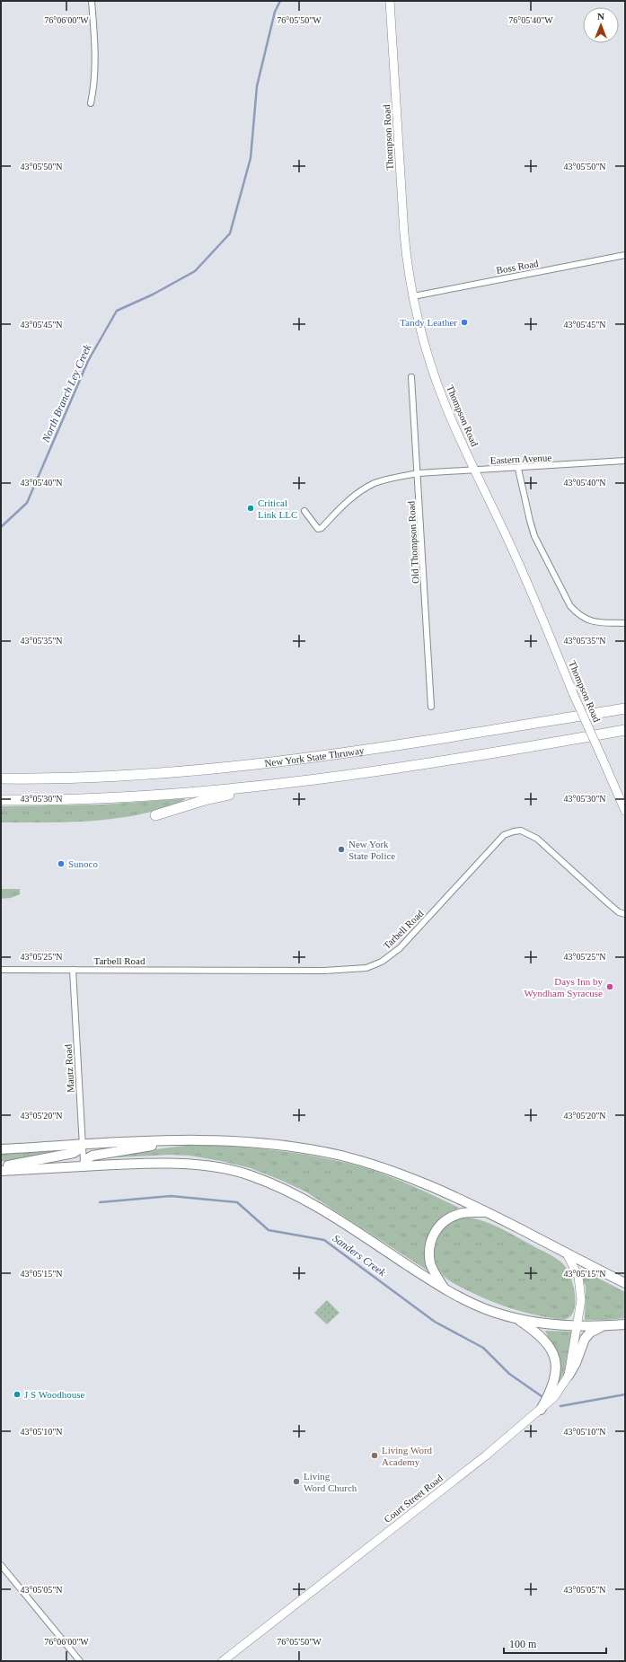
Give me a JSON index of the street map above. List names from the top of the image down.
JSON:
{
  "streets": {
    "highway": ["New York State Thruway"],
    "street": [
      "Thompson Road",
      "Boss Road",
      "Eastern Avenue",
      "Old Thompson Road",
      "Tarbell Road",
      "Mautz Road",
      "Court Street Road"
    ]
  },
  "crossings": [
    ["Thompson Road", "Boss Road"],
    ["Thompson Road", "Eastern Avenue"],
    ["Eastern Avenue", "Old Thompson Road"],
    ["Tarbell Road", "Mautz Road"]
  ],
  "water": ["North Branch Ley Creek", "Sanders Creek"],
  "places": [
    "Tandy Leather",
    "Critical Link LLC",
    "New York State Police",
    "Sunoco",
    "Days Inn by Wyndham Syracuse",
    "J S Woodhouse",
    "Living Word Academy",
    "Living Word Church"
  ],
  "scale_bar": "100 m",
  "north": "top",
  "coordinates": [
    "76°06'00\"W",
    "76°05'50\"W",
    "76°05'40\"W",
    "43°05'50\"N",
    "43°05'45\"N",
    "43°05'40\"N",
    "43°05'35\"N",
    "43°05'30\"N",
    "43°05'25\"N",
    "43°05'20\"N",
    "43°05'15\"N",
    "43°05'10\"N",
    "43°05'05\"N"
  ]
}
